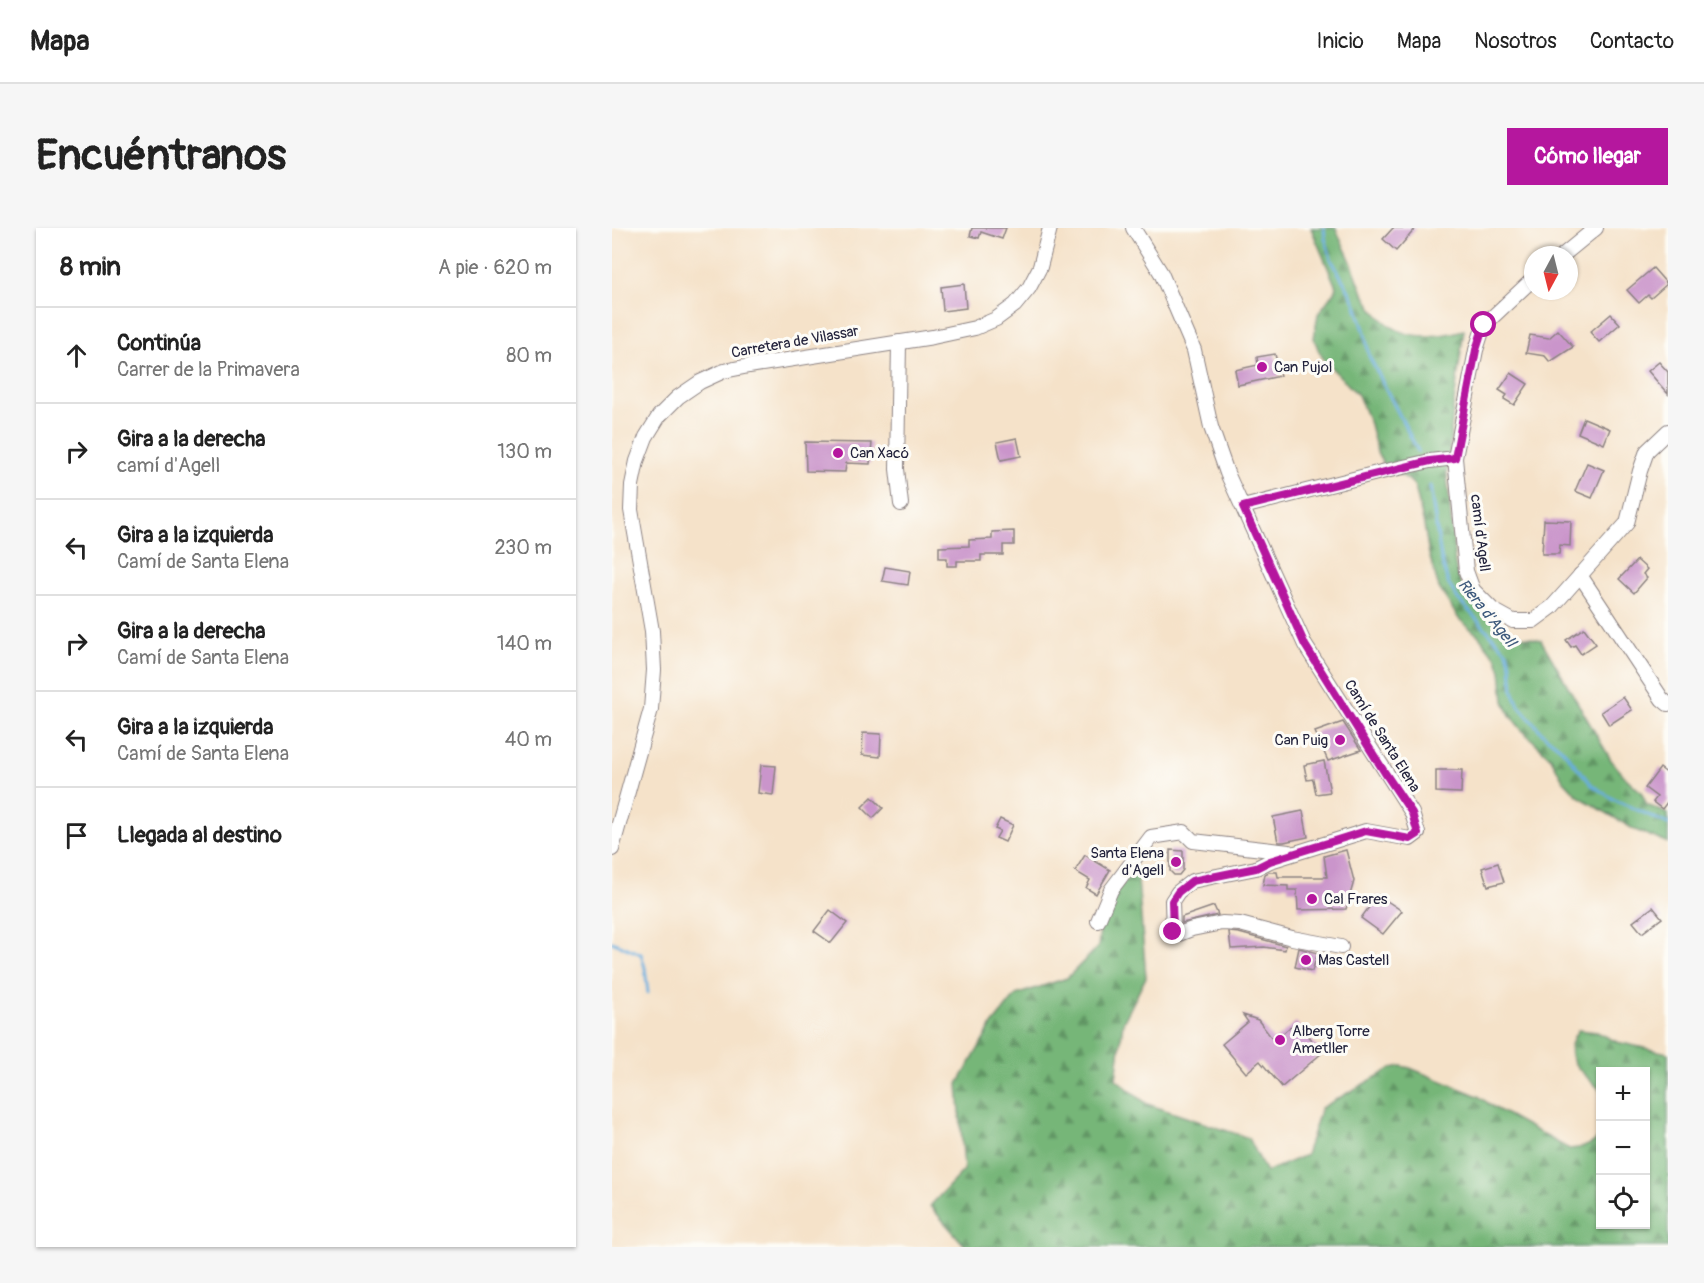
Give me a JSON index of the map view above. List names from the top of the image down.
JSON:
{
  "streets": {
    "street": ["Carretera de Vilassar", "camí d'Agell", "Camí de Santa Elena"]
  },
  "water": ["Riera d'Agell"],
  "places": [
    "Can Pujol",
    "Can Xacó",
    "Can Puig",
    "Santa Elena d'Agell",
    "Cal Frares",
    "Mas Castell",
    "Alberg Torre Ametller"
  ],
  "north": "bottom",
  "page": {
    "header": "Mapa",
    "nav": [
      "Inicio",
      "Mapa",
      "Nosotros",
      "Contacto"
    ],
    "buttons": "Cómo llegar",
    "title": "Encuéntranos",
    "heading": ["8 min", "A pie · 620 m"],
    "list": [
      ["Continúa", "Carrer de la Primavera", "80 m"],
      ["Gira a la derecha", "camí d'Agell", "130 m"],
      ["Gira a la izquierda", "Camí de Santa Elena", "230 m"],
      ["Gira a la derecha", "Camí de Santa Elena", "140 m"],
      ["Gira a la izquierda", "Camí de Santa Elena", "40 m"],
      "Llegada al destino"
    ],
    "map_buttons": ["+", "−"]
  }
}
